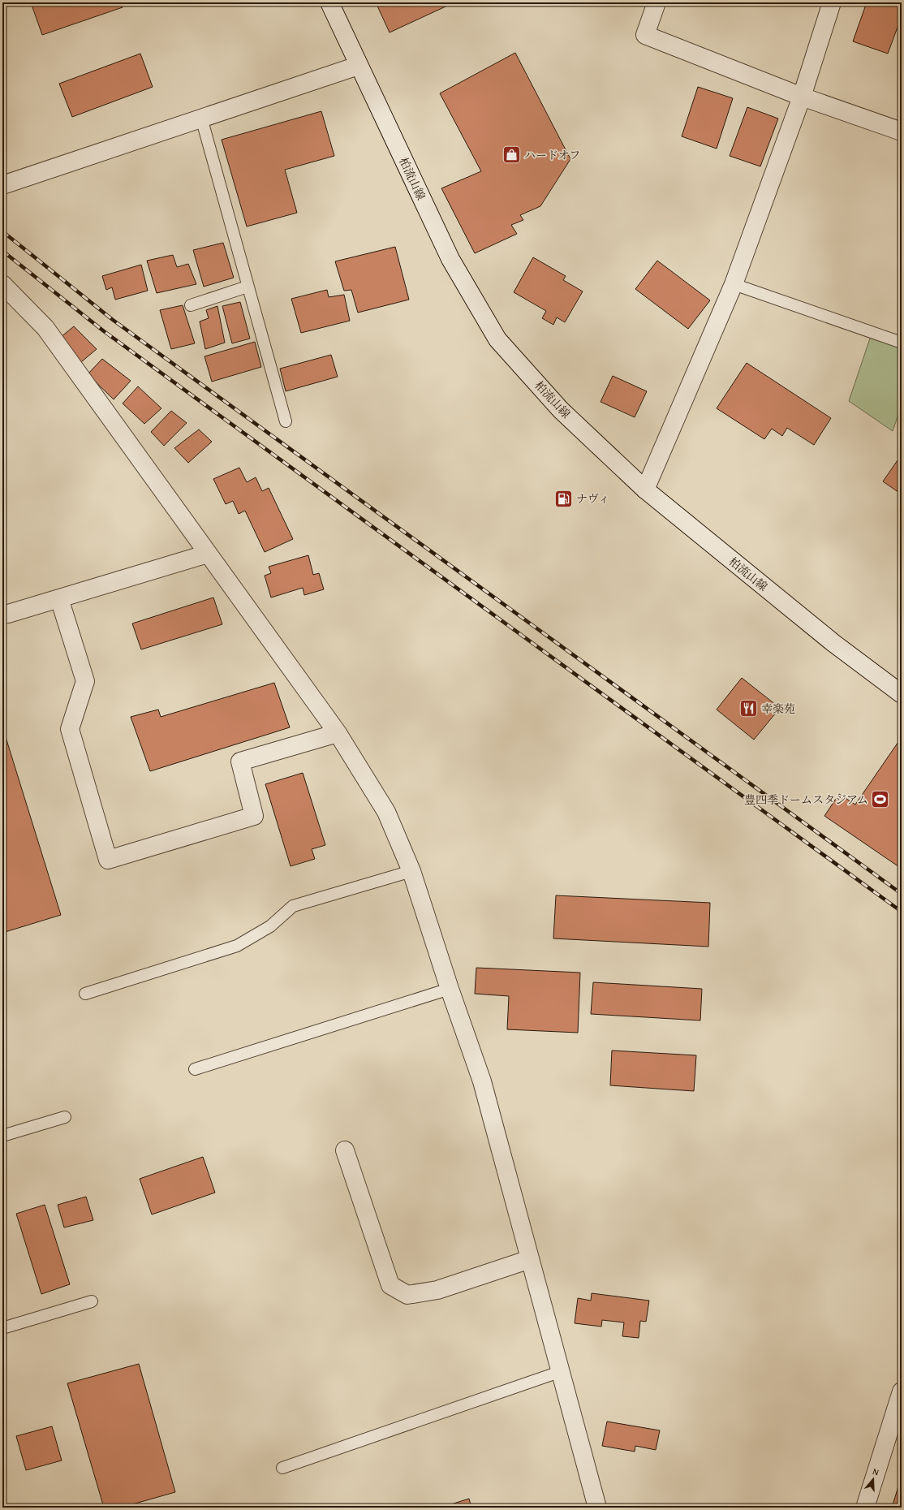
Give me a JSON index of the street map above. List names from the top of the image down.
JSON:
{
  "streets": {
    "street": ["柏流山線"]
  },
  "places": {
    "shop": ["ハードオフ"],
    "fuel station": ["ナヴィ"],
    "restaurant": ["幸楽苑"],
    "sports": ["豊四季ドームスタジアム"]
  },
  "north": "top"
}
